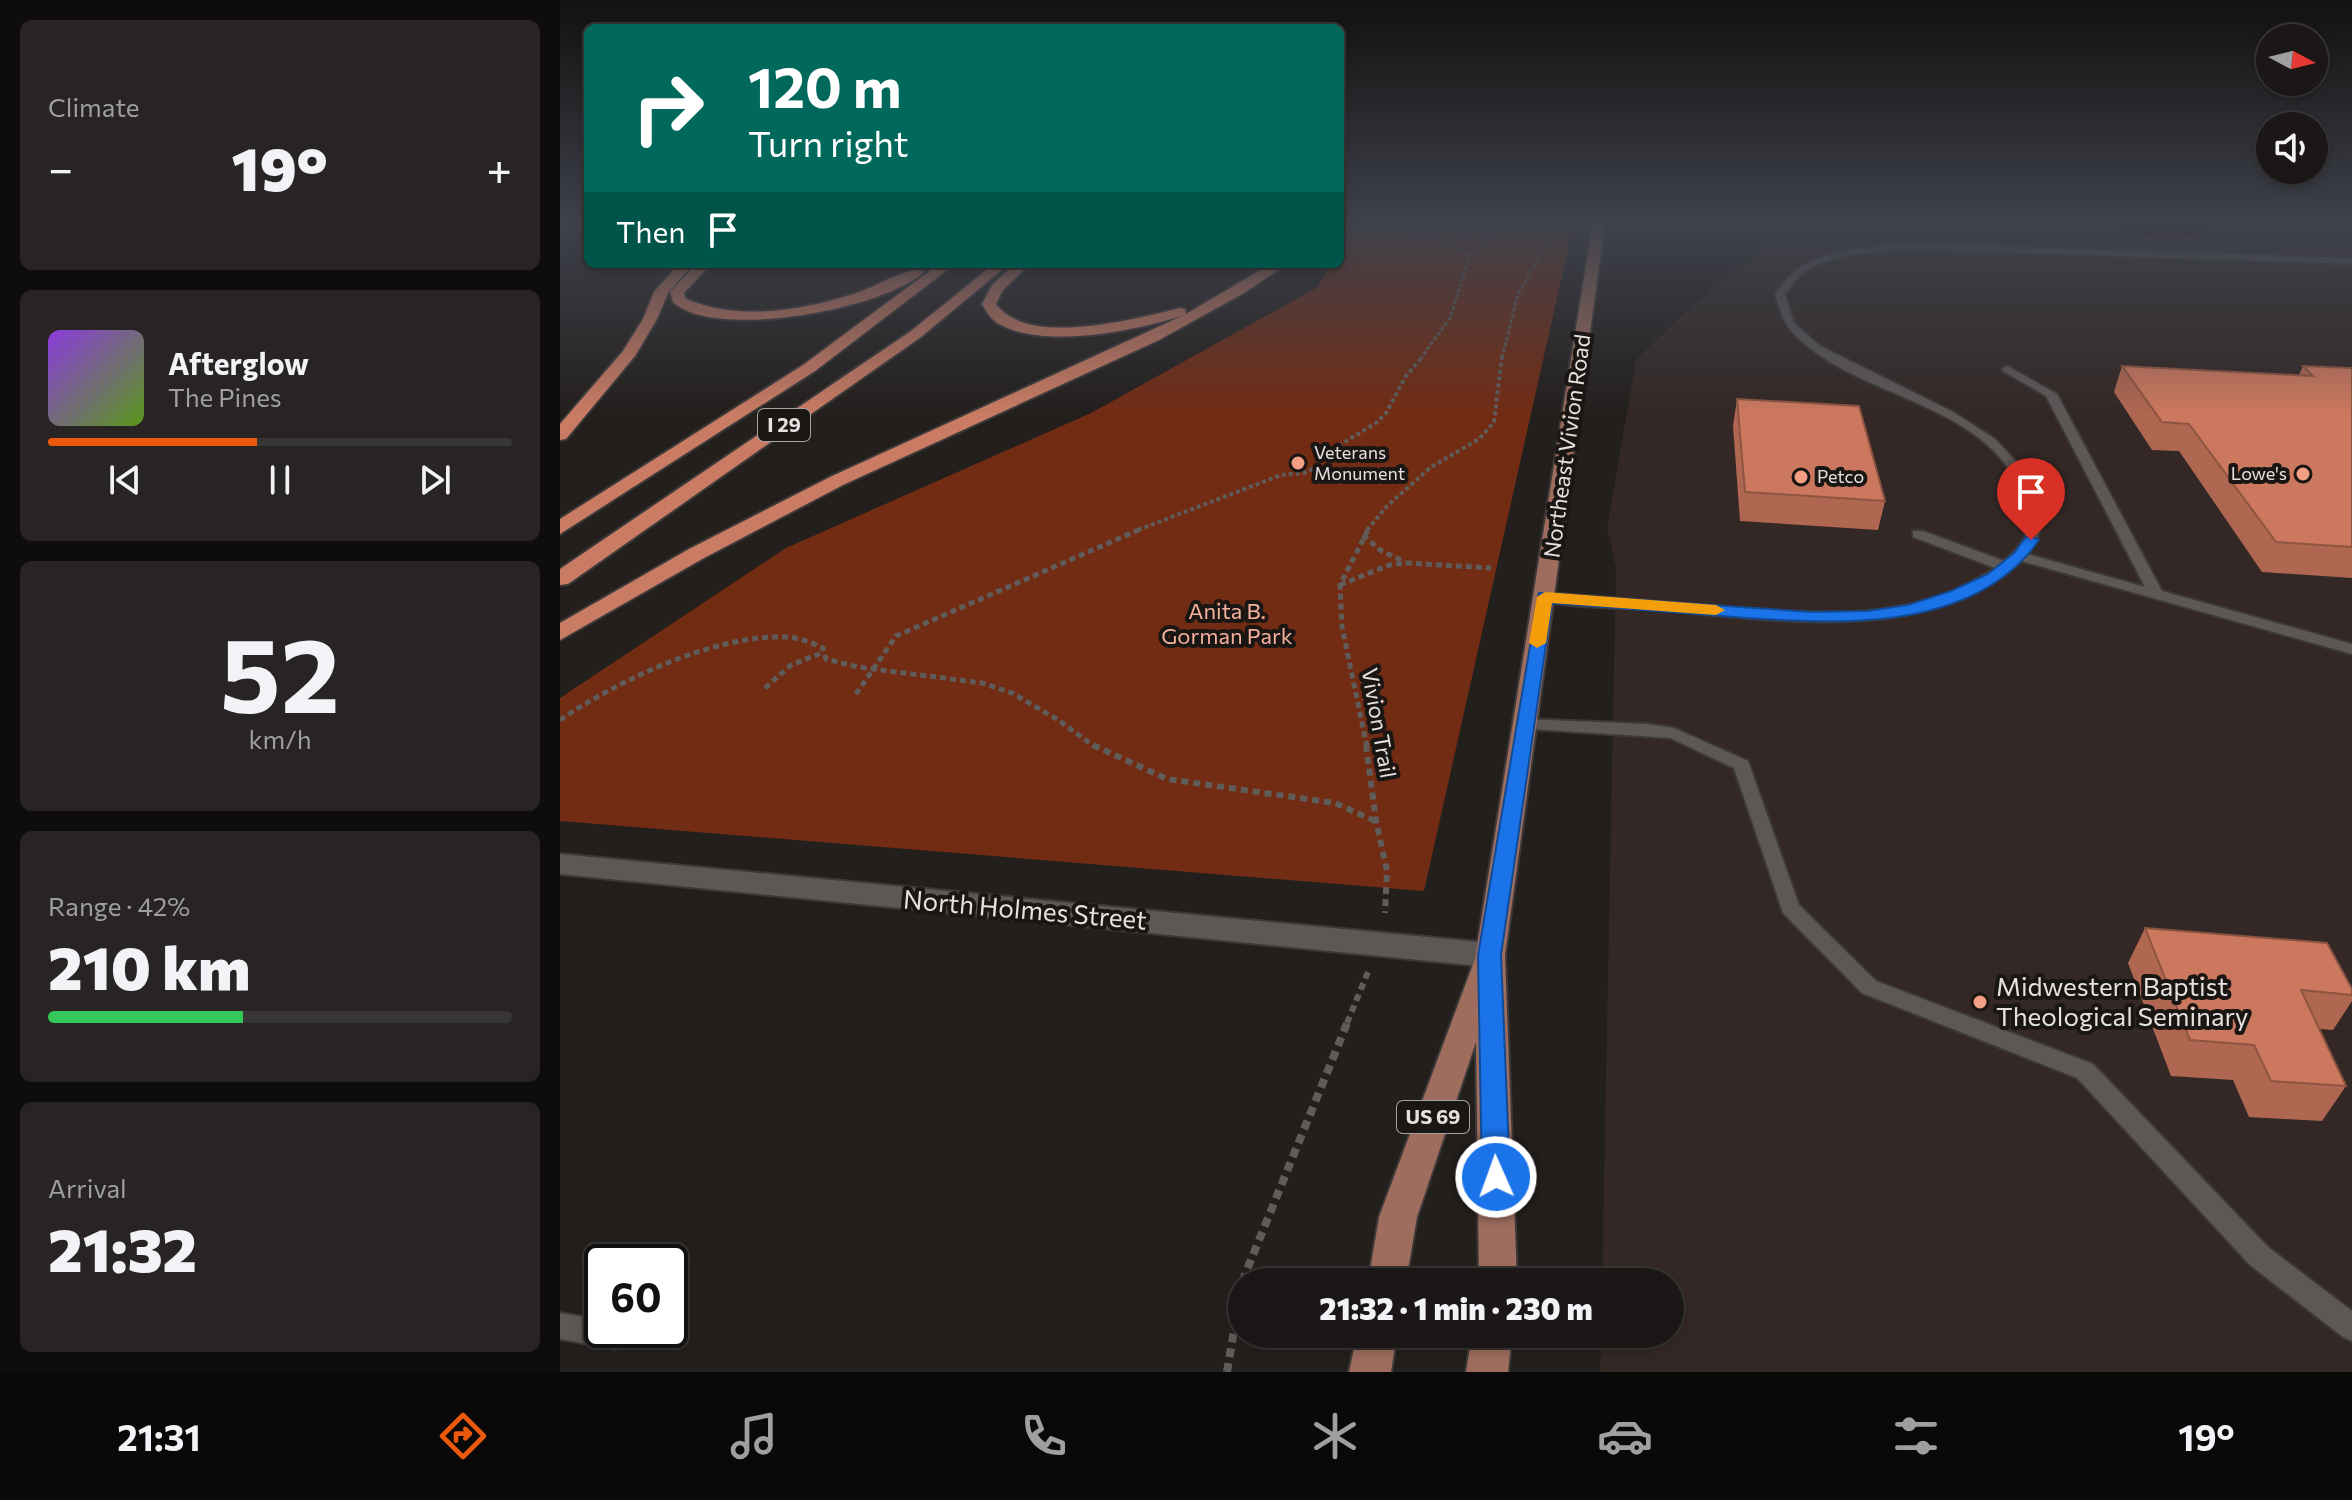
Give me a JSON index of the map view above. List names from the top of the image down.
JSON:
{
  "streets": {
    "highway": ["I 29"],
    "main road": ["Northeast Vivion Road", "US 69"],
    "street": ["North Holmes Street"],
    "path": ["Vivion Trail"]
  },
  "crossings": [
    ["Northeast Vivion Road", "North Holmes Street"],
    ["Vivion Trail", "North Holmes Street"]
  ],
  "parks": ["Anita B. Gorman Park"],
  "places": [
    "Veterans Monument",
    "Lowe's",
    "Petco",
    "Midwestern Baptist Theological Seminary"
  ],
  "north": "right",
  "page": {
    "tile": [
      "Climate",
      ["52", "km/h"],
      ["Range · 42%", "210 km"],
      ["Arrival", "21:32"]
    ],
    "turn": ["120 m", "Turn right"],
    "heat": ["−", "19°", "+"],
    "then": "Then",
    "song": ["Afterglow", "The Pines"],
    "limit": "60",
    "trip": "21:32 · 1 min · 230 m",
    "tabs": ["21:31", "19°"]
  }
}
